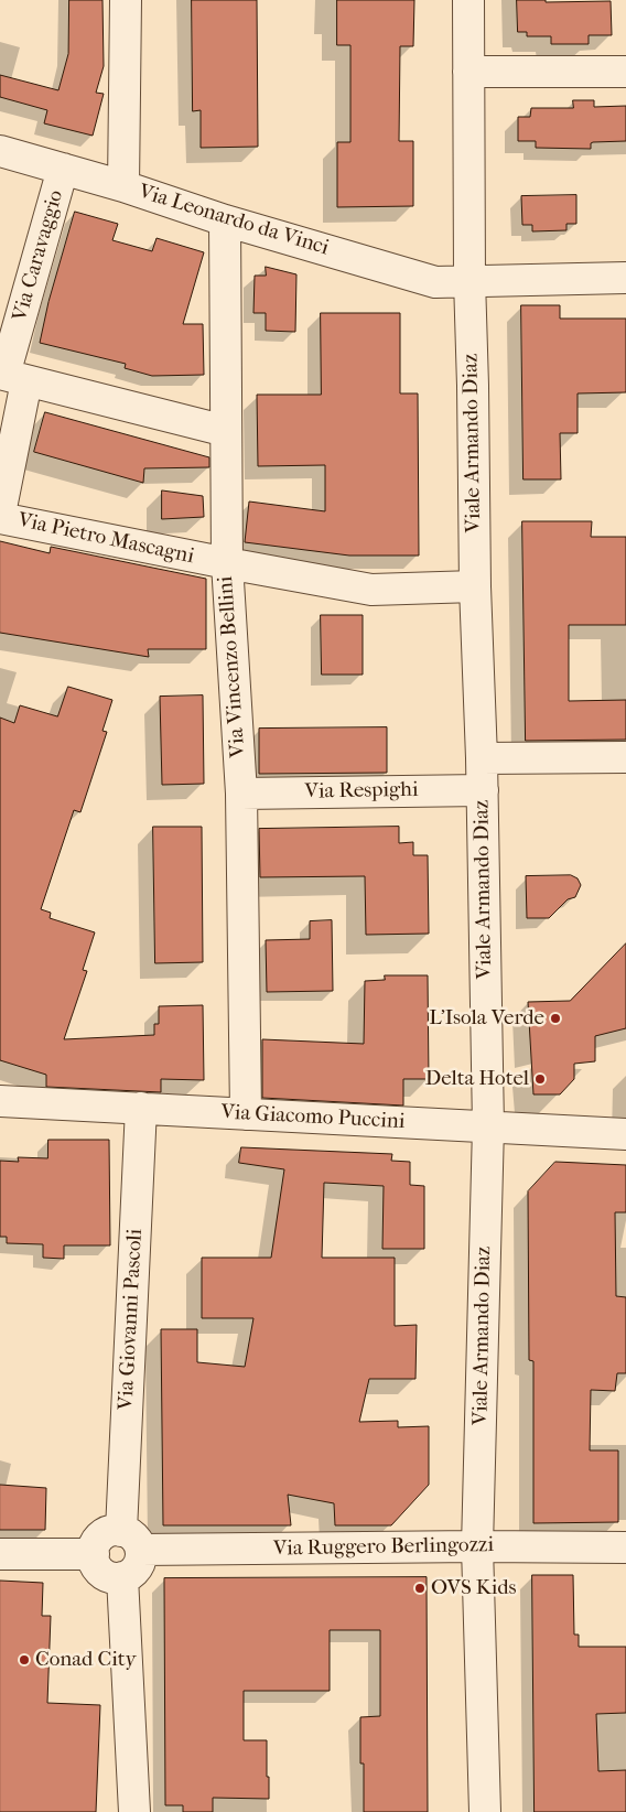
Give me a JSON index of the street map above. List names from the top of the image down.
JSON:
{
  "streets": {
    "street": [
      "Via Leonardo da Vinci",
      "Via Caravaggio",
      "Viale Armando Diaz",
      "Via Pietro Mascagni",
      "Via Vincenzo Bellini",
      "Via Respighi",
      "Via Giacomo Puccini",
      "Via Giovanni Pascoli",
      "Via Ruggero Berlingozzi"
    ]
  },
  "crossings": [
    ["Via Leonardo da Vinci", "Via Caravaggio"],
    ["Via Leonardo da Vinci", "Viale Armando Diaz"],
    ["Via Leonardo da Vinci", "Via Vincenzo Bellini"],
    ["Via Caravaggio", "Via Pietro Mascagni"],
    ["Viale Armando Diaz", "Via Pietro Mascagni"],
    ["Viale Armando Diaz", "Via Respighi"],
    ["Viale Armando Diaz", "Via Giacomo Puccini"],
    ["Viale Armando Diaz", "Via Ruggero Berlingozzi"],
    ["Via Pietro Mascagni", "Via Vincenzo Bellini"],
    ["Via Vincenzo Bellini", "Via Respighi"],
    ["Via Vincenzo Bellini", "Via Giacomo Puccini"],
    ["Via Giacomo Puccini", "Via Giovanni Pascoli"],
    ["Via Giovanni Pascoli", "Via Ruggero Berlingozzi"]
  ],
  "places": [
    "L'Isola Verde",
    "Delta Hotel",
    "OVS Kids",
    "Conad City"
  ]
}
